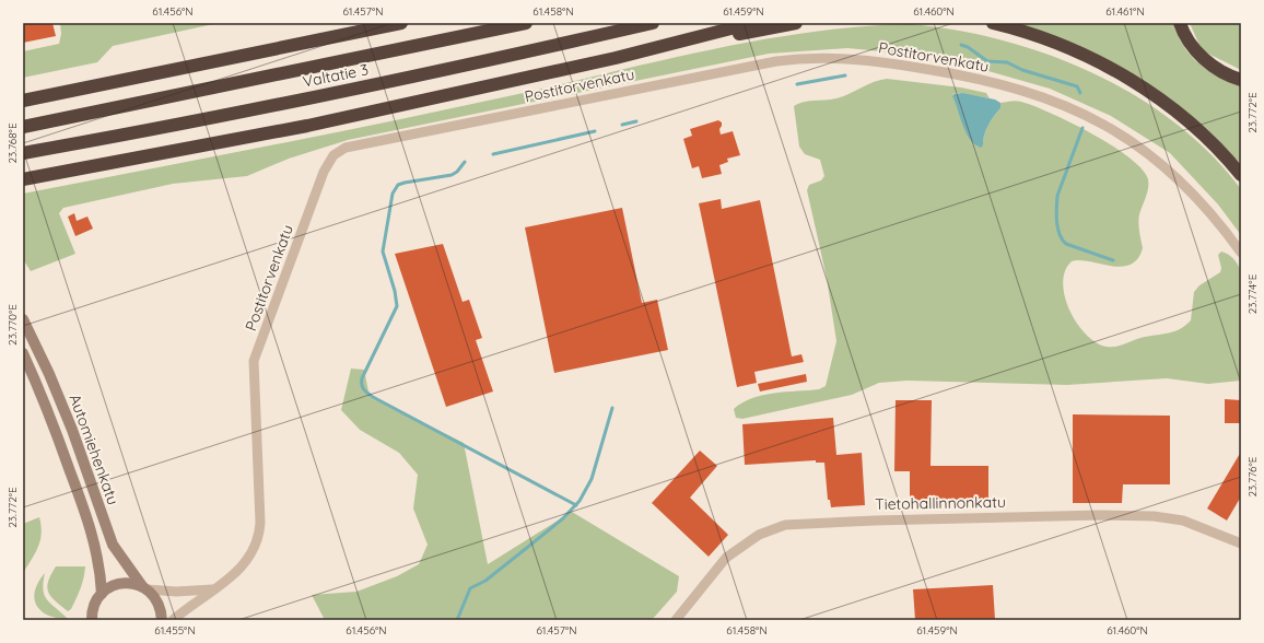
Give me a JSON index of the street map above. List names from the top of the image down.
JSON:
{
  "streets": {
    "highway": ["Valtatie 3"],
    "main road": ["Automiehenkatu"],
    "street": ["Postitorvenkatu", "Tietohallinnonkatu"]
  },
  "crossings": [
    ["Postitorvenkatu", "Automiehenkatu"]
  ],
  "coordinates": [
    "61.456°N",
    "61.457°N",
    "61.458°N",
    "61.459°N",
    "61.460°N",
    "61.461°N",
    "23.772°E",
    "23.768°E",
    "23.774°E",
    "23.770°E",
    "23.776°E",
    "61.455°N"
  ]
}
